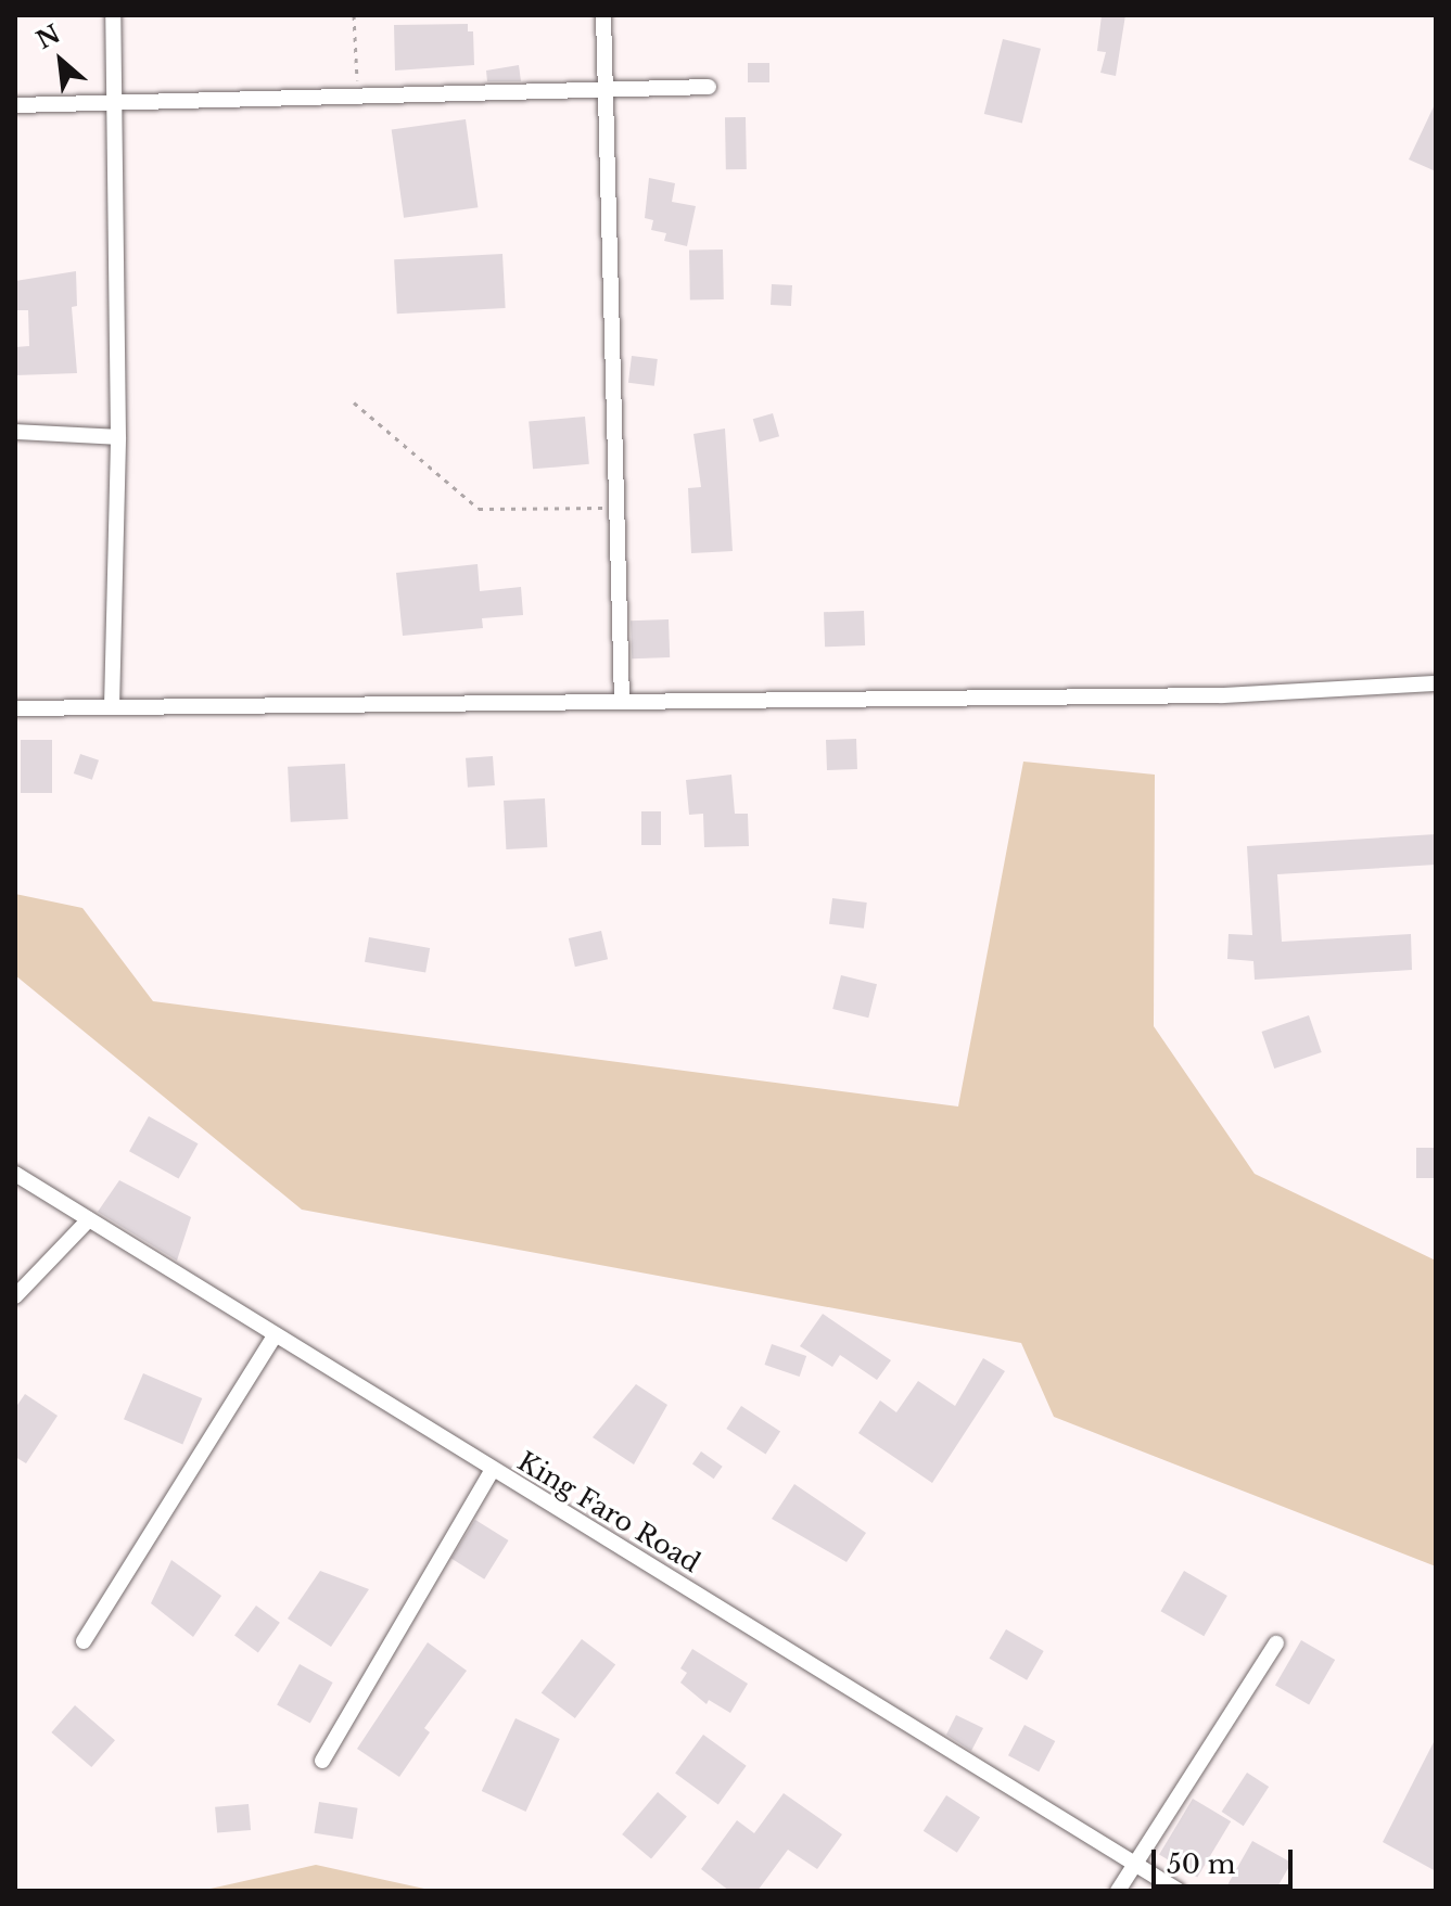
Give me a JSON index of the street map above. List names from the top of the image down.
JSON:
{
  "streets": {
    "street": ["King Faro Road"]
  },
  "scale_bar": "50 m",
  "north": "top left"
}
